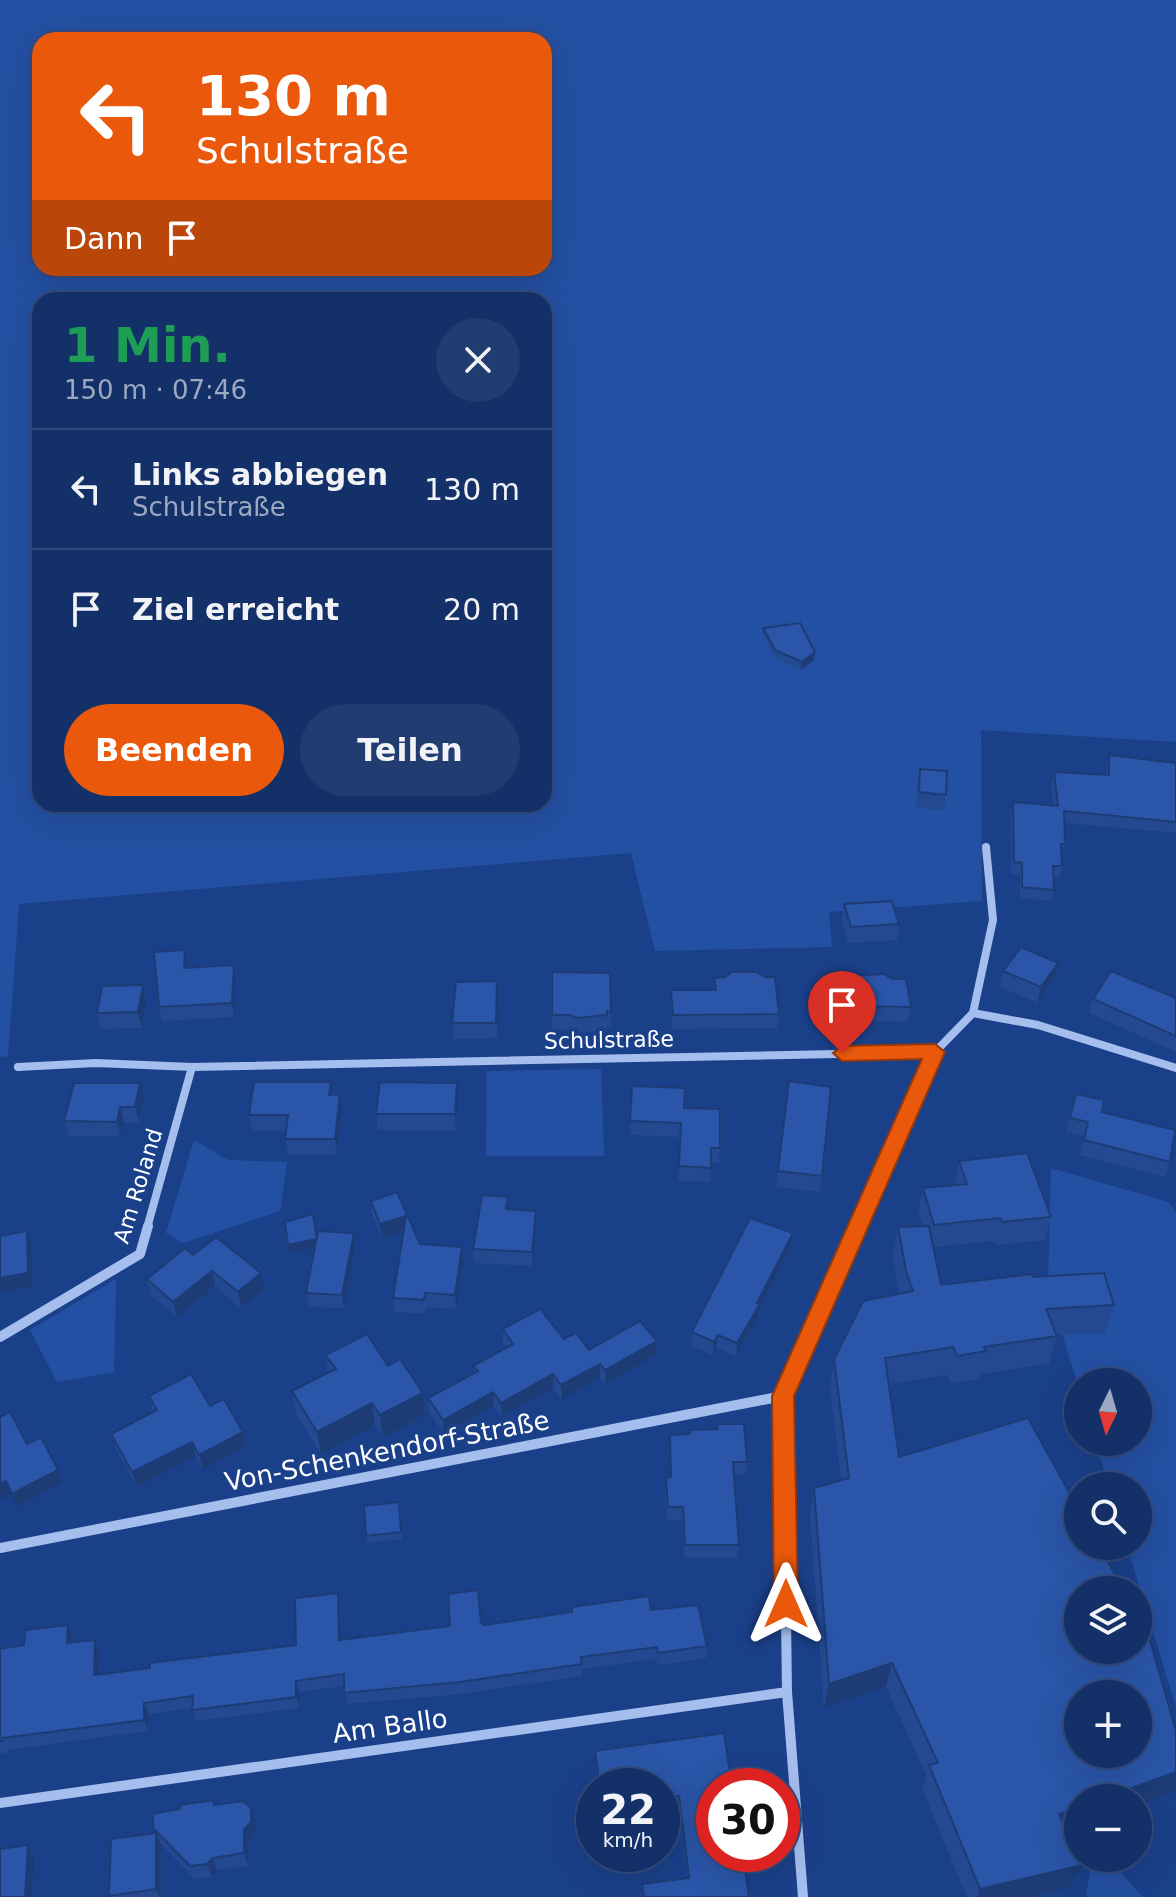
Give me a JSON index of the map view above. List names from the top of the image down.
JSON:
{
  "streets": {
    "street": [
      "Schulstraße",
      "Am Roland",
      "Von-Schenkendorf-Straße",
      "Am Ballo"
    ]
  },
  "crossings": [
    ["Schulstraße", "Am Roland"]
  ],
  "north": "bottom",
  "page": {
    "turn": ["130 m", "Schulstraße"],
    "then": "Dann",
    "heading": ["1 Min.", "150 m · 07:46"],
    "list": [
      {
        "name": "Links abbiegen",
        "note": "Schulstraße",
        "value": "130 m"
      },
      {
        "name": "Ziel erreicht",
        "value": "20 m"
      }
    ],
    "buttons": ["Beenden", "Teilen"],
    "map_buttons": ["+", "−"],
    "speed": "22 km/h",
    "limit": "30"
  }
}
